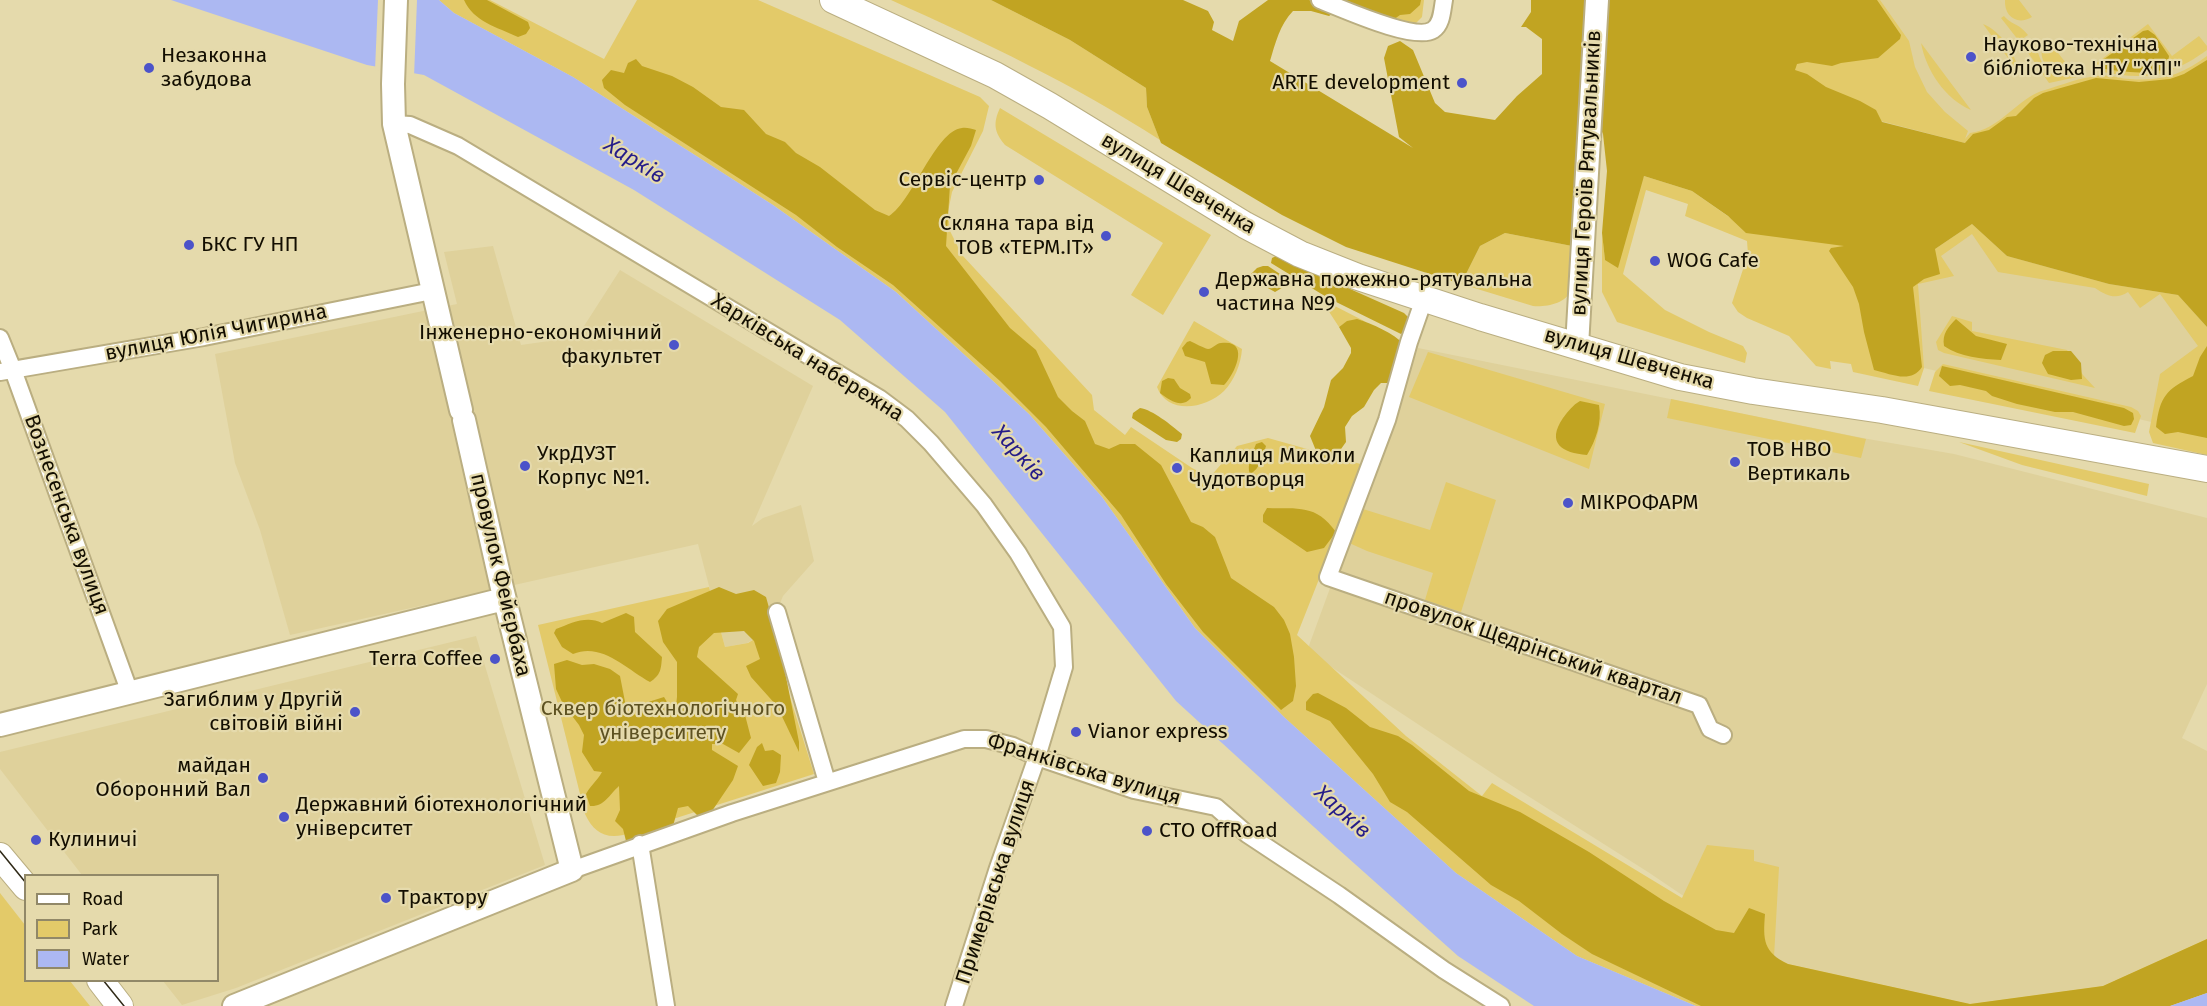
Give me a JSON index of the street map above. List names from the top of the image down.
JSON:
{
  "streets": {
    "main road": ["вулиця Шевченка"],
    "street": [
      "вулиця Героїв Рятувальників",
      "вулиця Юлія Чигирина",
      "Харківська набережна",
      "Вознесенська вулиця",
      "провулок Фейєрбаха",
      "провулок Щедрінський квартал",
      "Франківська вулиця",
      "Примерівська вулиця"
    ]
  },
  "crossings": [
    ["вулиця Героїв Рятувальників", "вулиця Шевченка"],
    ["вулиця Шевченка", "провулок Щедрінський квартал"],
    ["вулиця Юлія Чигирина", "Вознесенська вулиця"],
    ["вулиця Юлія Чигирина", "провулок Фейєрбаха"],
    ["Харківська набережна", "провулок Фейєрбаха"],
    ["Харківська набережна", "Франківська вулиця"],
    ["Харківська набережна", "Примерівська вулиця"],
    ["Франківська вулиця", "Примерівська вулиця"]
  ],
  "water": ["Харків"],
  "parks": ["Сквер біотехнологічного університету"],
  "places": [
    "Науково-технічна бібліотека НТУ \"ХПІ\"",
    "Незаконна забудова",
    "ARTE development",
    "Сервіс-центр",
    "Скляна тара від ТОВ «ТЕРМ.ІТ»",
    "БКС ГУ НП",
    "WOG Cafe",
    "Державна пожежно-рятувальна частина №9",
    "Інженерно-економічний факультет",
    "ТОВ НВО Вертикаль",
    "УкрДУЗТ Корпус №1.",
    "Каплиця Миколи Чудотворця",
    "МІКРОФАРМ",
    "Terra Coffee",
    "Загиблим у Другій світовій війні",
    "Vianor express",
    "майдан Оборонний Вал",
    "Державний біотехнологічний університет",
    "СТО OffRoad",
    "Кулиничі",
    "Трактору"
  ],
  "legend": ["Road", "Park", "Water"]
}
